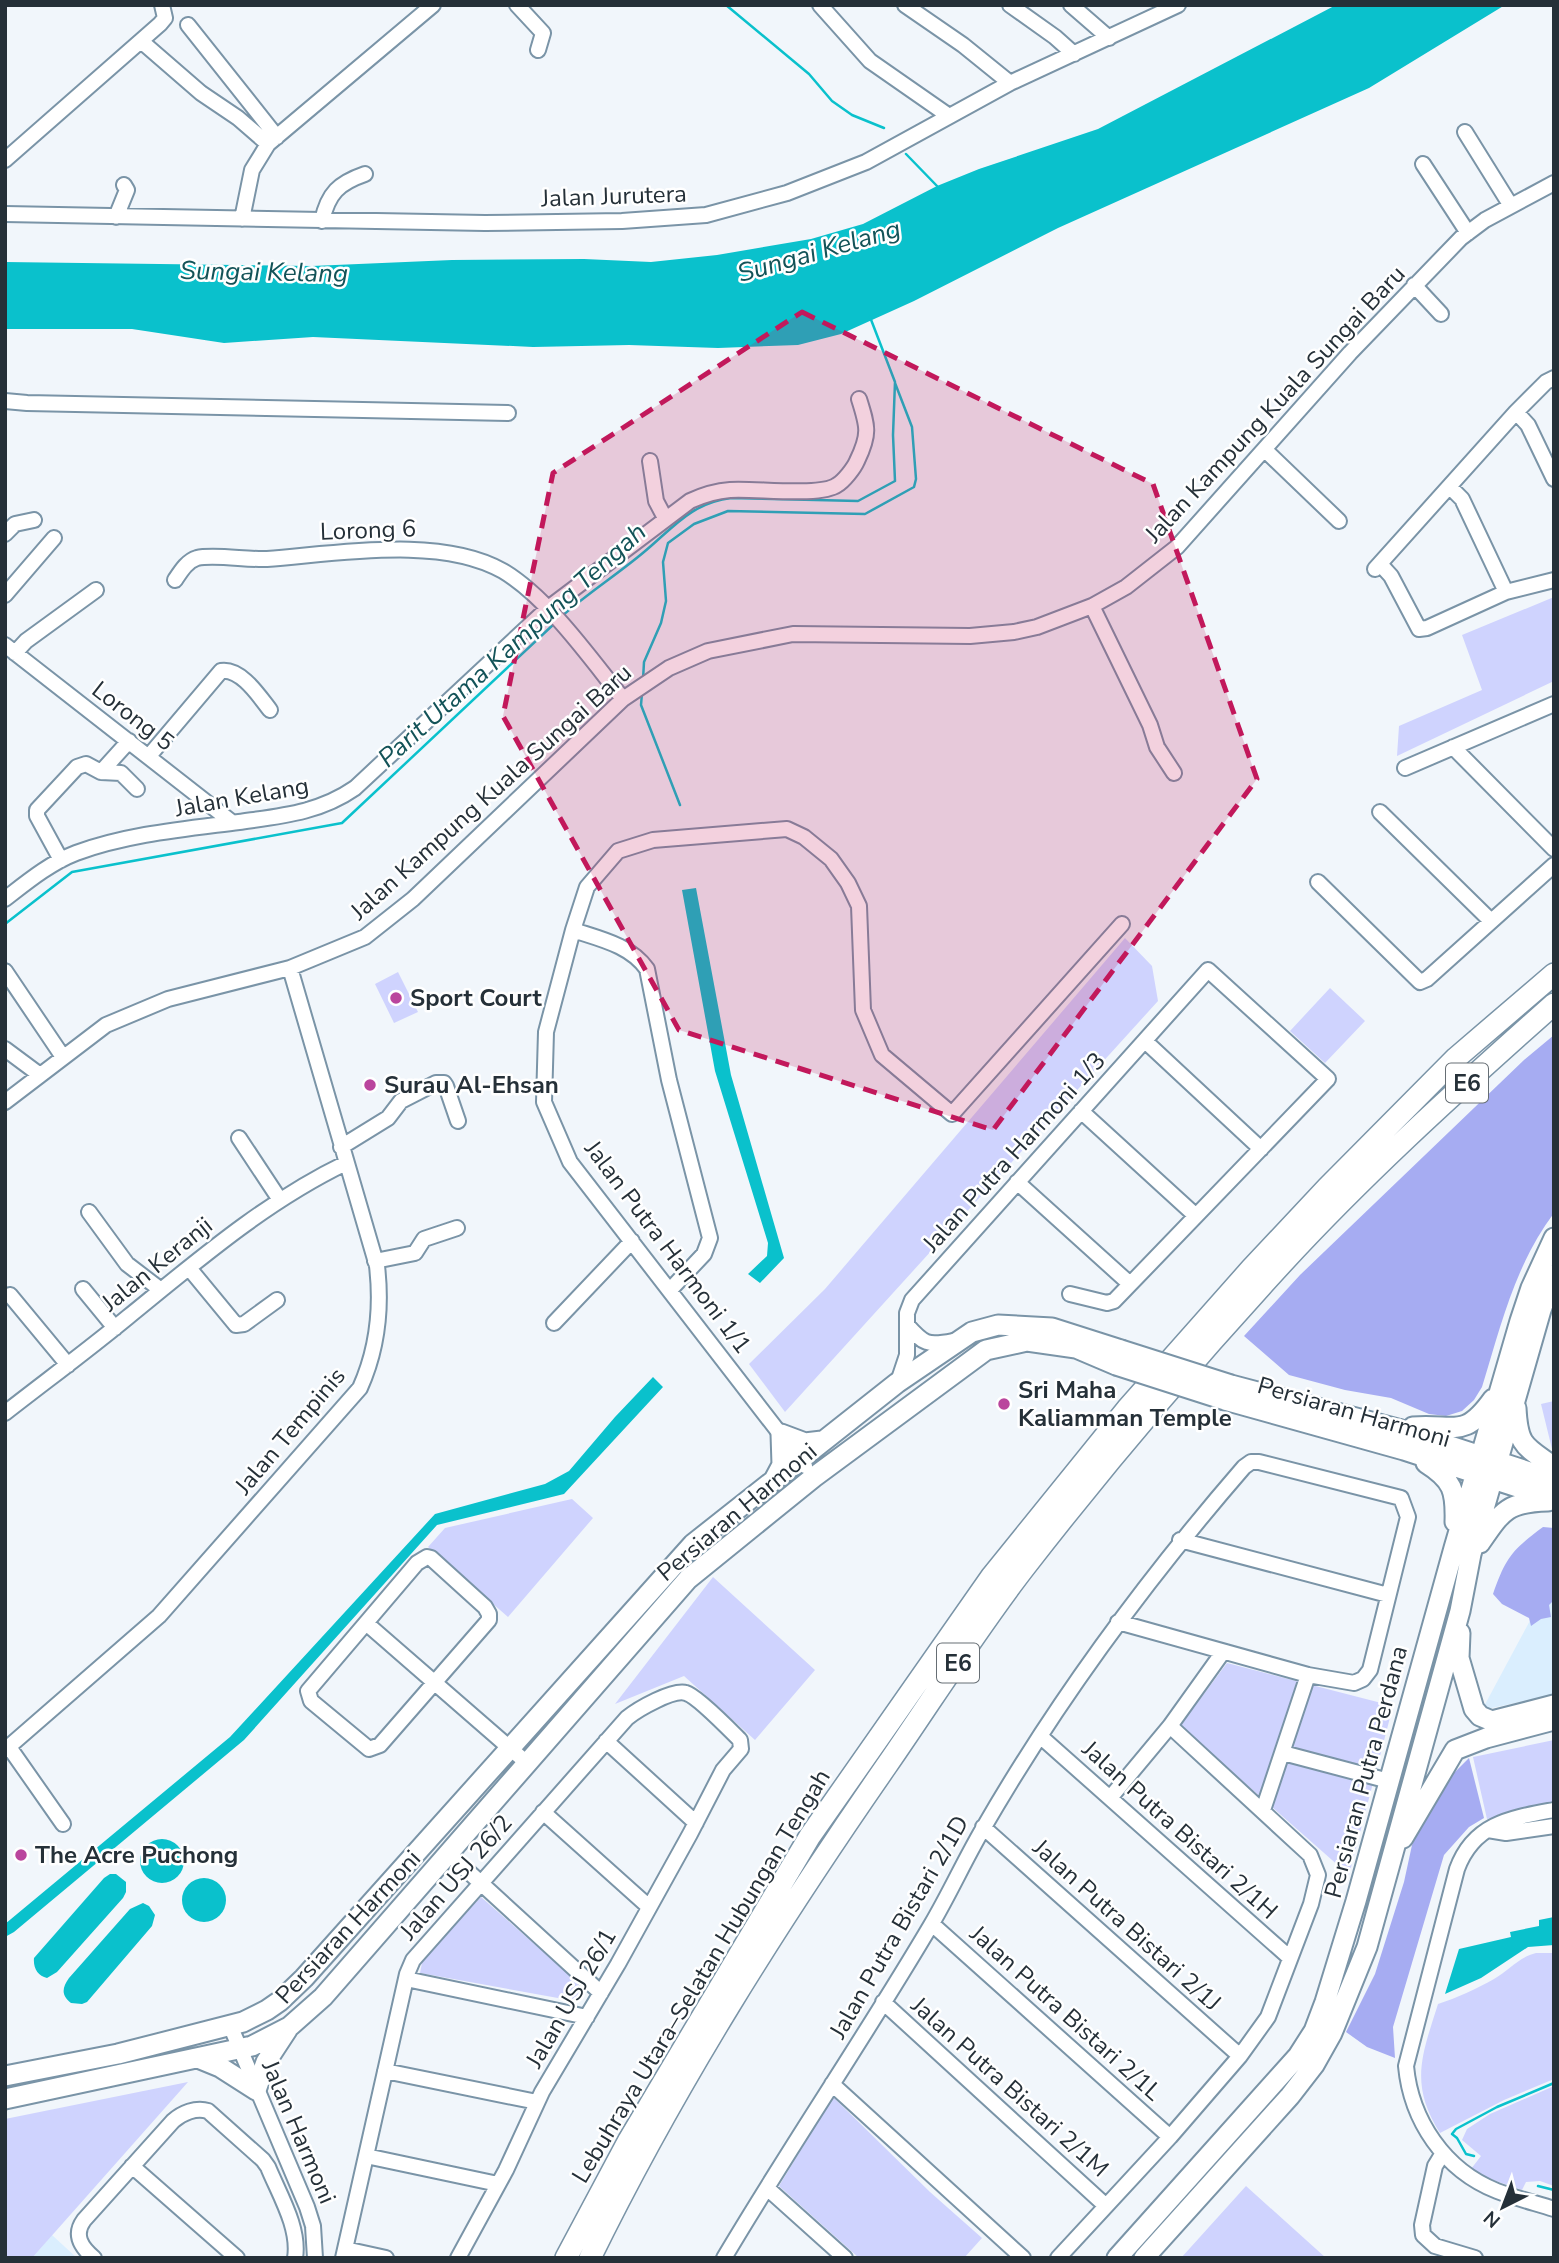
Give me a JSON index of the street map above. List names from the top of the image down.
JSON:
{
  "streets": {
    "highway": ["E6", "Lebuhraya Utara–Selatan Hubungan Tengah"],
    "main road": ["Persiaran Harmoni", "Persiaran Putra Perdana"],
    "street": [
      "Jalan Jurutera",
      "Jalan Kampung Kuala Sungai Baru",
      "Lorong 6",
      "Lorong 5",
      "Jalan Kelang",
      "Jalan Putra Harmoni 1/3",
      "Jalan Putra Harmoni 1/1",
      "Jalan Keranji",
      "Jalan Tempinis",
      "Jalan Putra Bistari 2/1H",
      "Jalan USJ 26/2",
      "Jalan Putra Bistari 2/1J",
      "Jalan Putra Bistari 2/1D",
      "Jalan USJ 26/1",
      "Jalan Putra Bistari 2/1L",
      "Jalan Putra Bistari 2/1M",
      "Jalan Harmoni"
    ]
  },
  "crossings": [
    ["Jalan Kampung Kuala Sungai Baru", "Lorong 6"],
    ["Jalan Kampung Kuala Sungai Baru", "Jalan Tempinis"],
    ["Lorong 6", "Jalan Kelang"],
    ["Lorong 5", "Jalan Kelang"],
    ["Jalan Putra Harmoni 1/3", "Persiaran Harmoni"],
    ["Jalan Putra Harmoni 1/1", "Persiaran Harmoni"],
    ["Jalan Keranji", "Jalan Tempinis"],
    ["Persiaran Harmoni", "Persiaran Putra Perdana"],
    ["Persiaran Harmoni", "Jalan Harmoni"],
    ["Jalan Putra Bistari 2/1H", "Jalan Putra Bistari 2/1D"],
    ["Jalan USJ 26/2", "Jalan USJ 26/1"],
    ["Jalan Putra Bistari 2/1J", "Jalan Putra Bistari 2/1D"],
    ["Jalan Putra Bistari 2/1D", "Jalan Putra Bistari 2/1L"],
    ["Jalan Putra Bistari 2/1D", "Jalan Putra Bistari 2/1M"]
  ],
  "water": ["Sungai Kelang", "Parit Utama Kampung Tengah"],
  "places": [
    "Sport Court",
    "Surau Al-Ehsan",
    "Sri Maha Kaliamman Temple",
    "The Acre Puchong"
  ],
  "north": "bottom left"
}
